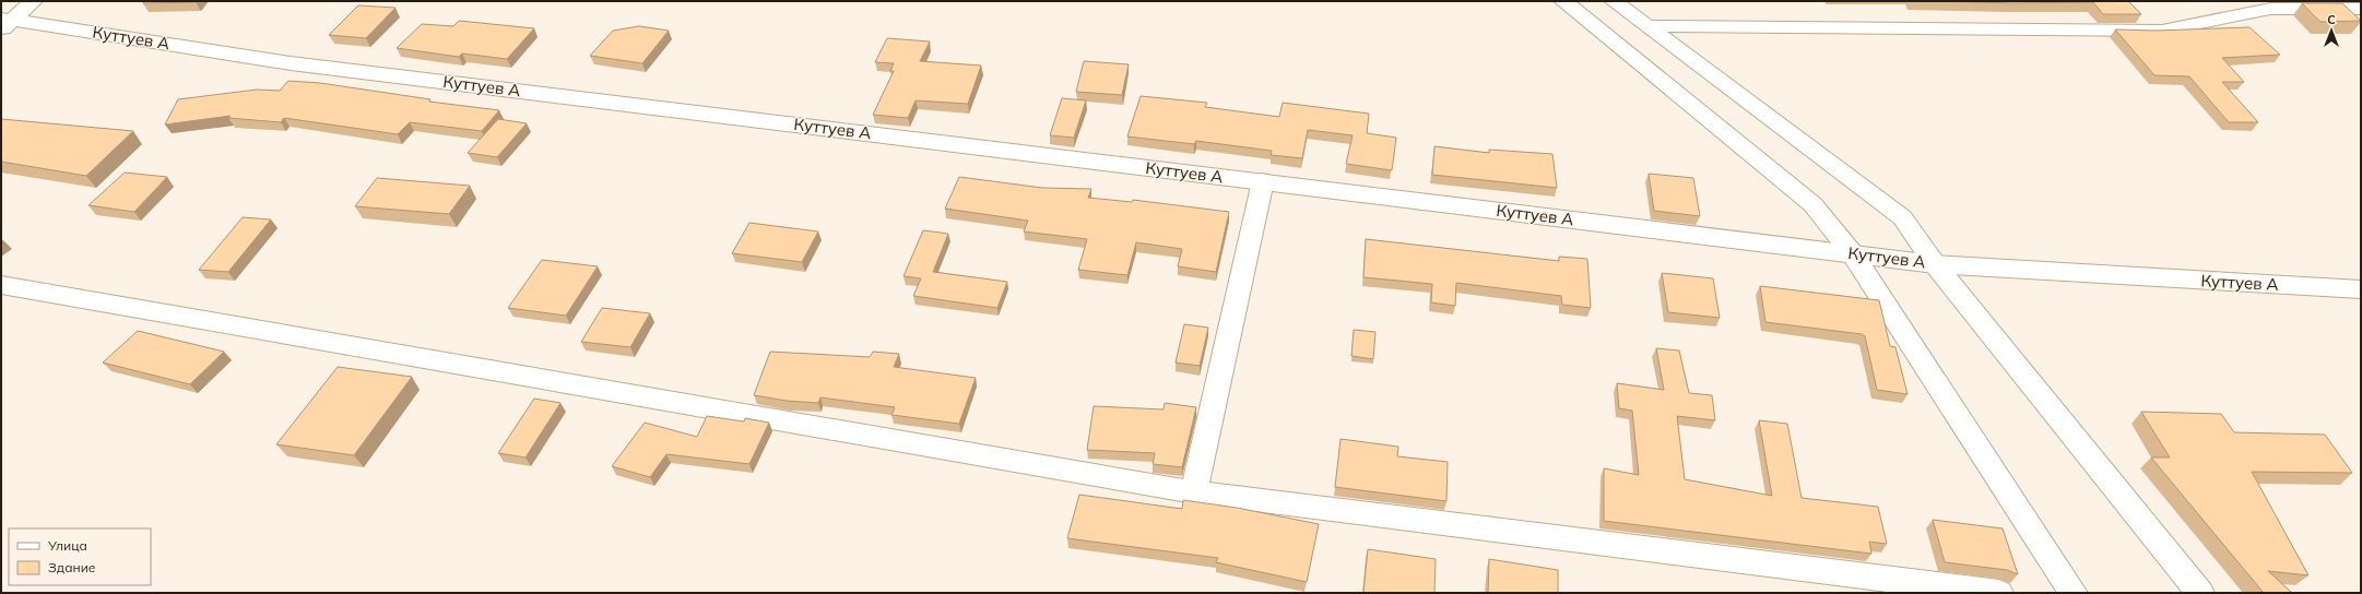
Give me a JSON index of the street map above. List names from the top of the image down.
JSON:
{
  "streets": {
    "street": ["Куттуев А"]
  },
  "legend": ["Улица", "Здание"],
  "north": "top"
}
